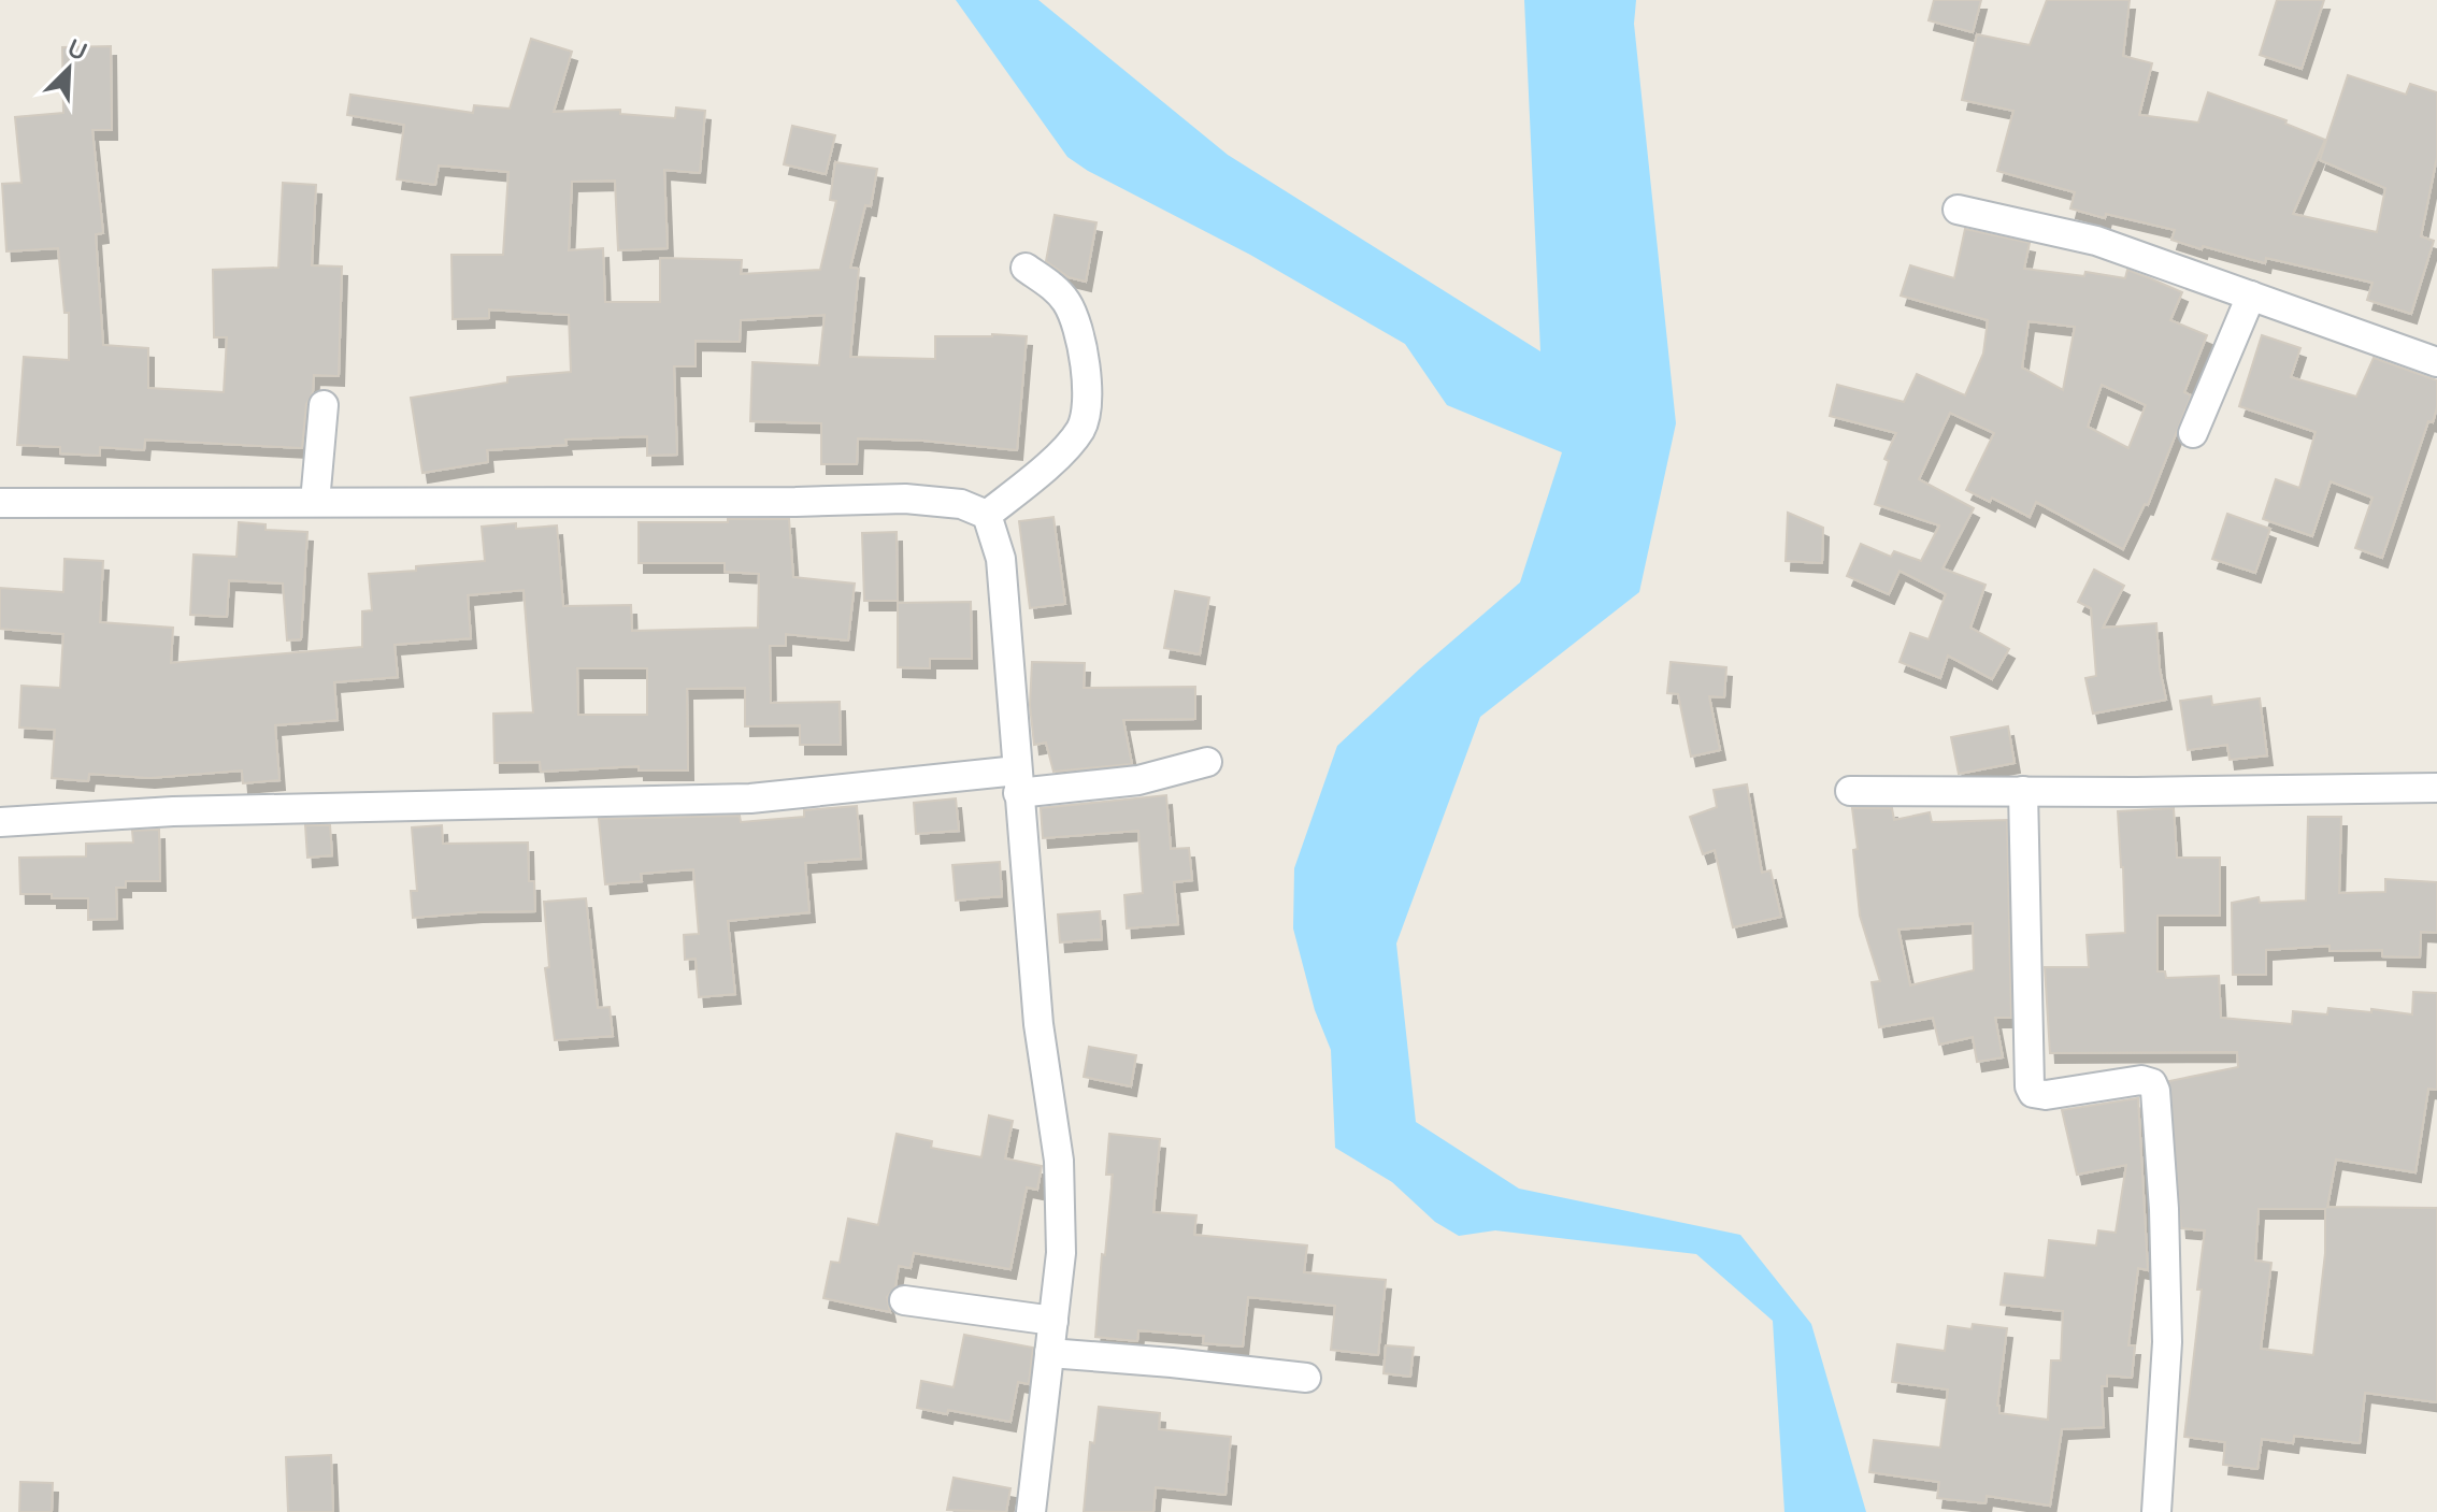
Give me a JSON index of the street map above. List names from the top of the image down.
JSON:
{
  "north": "top right"
}
